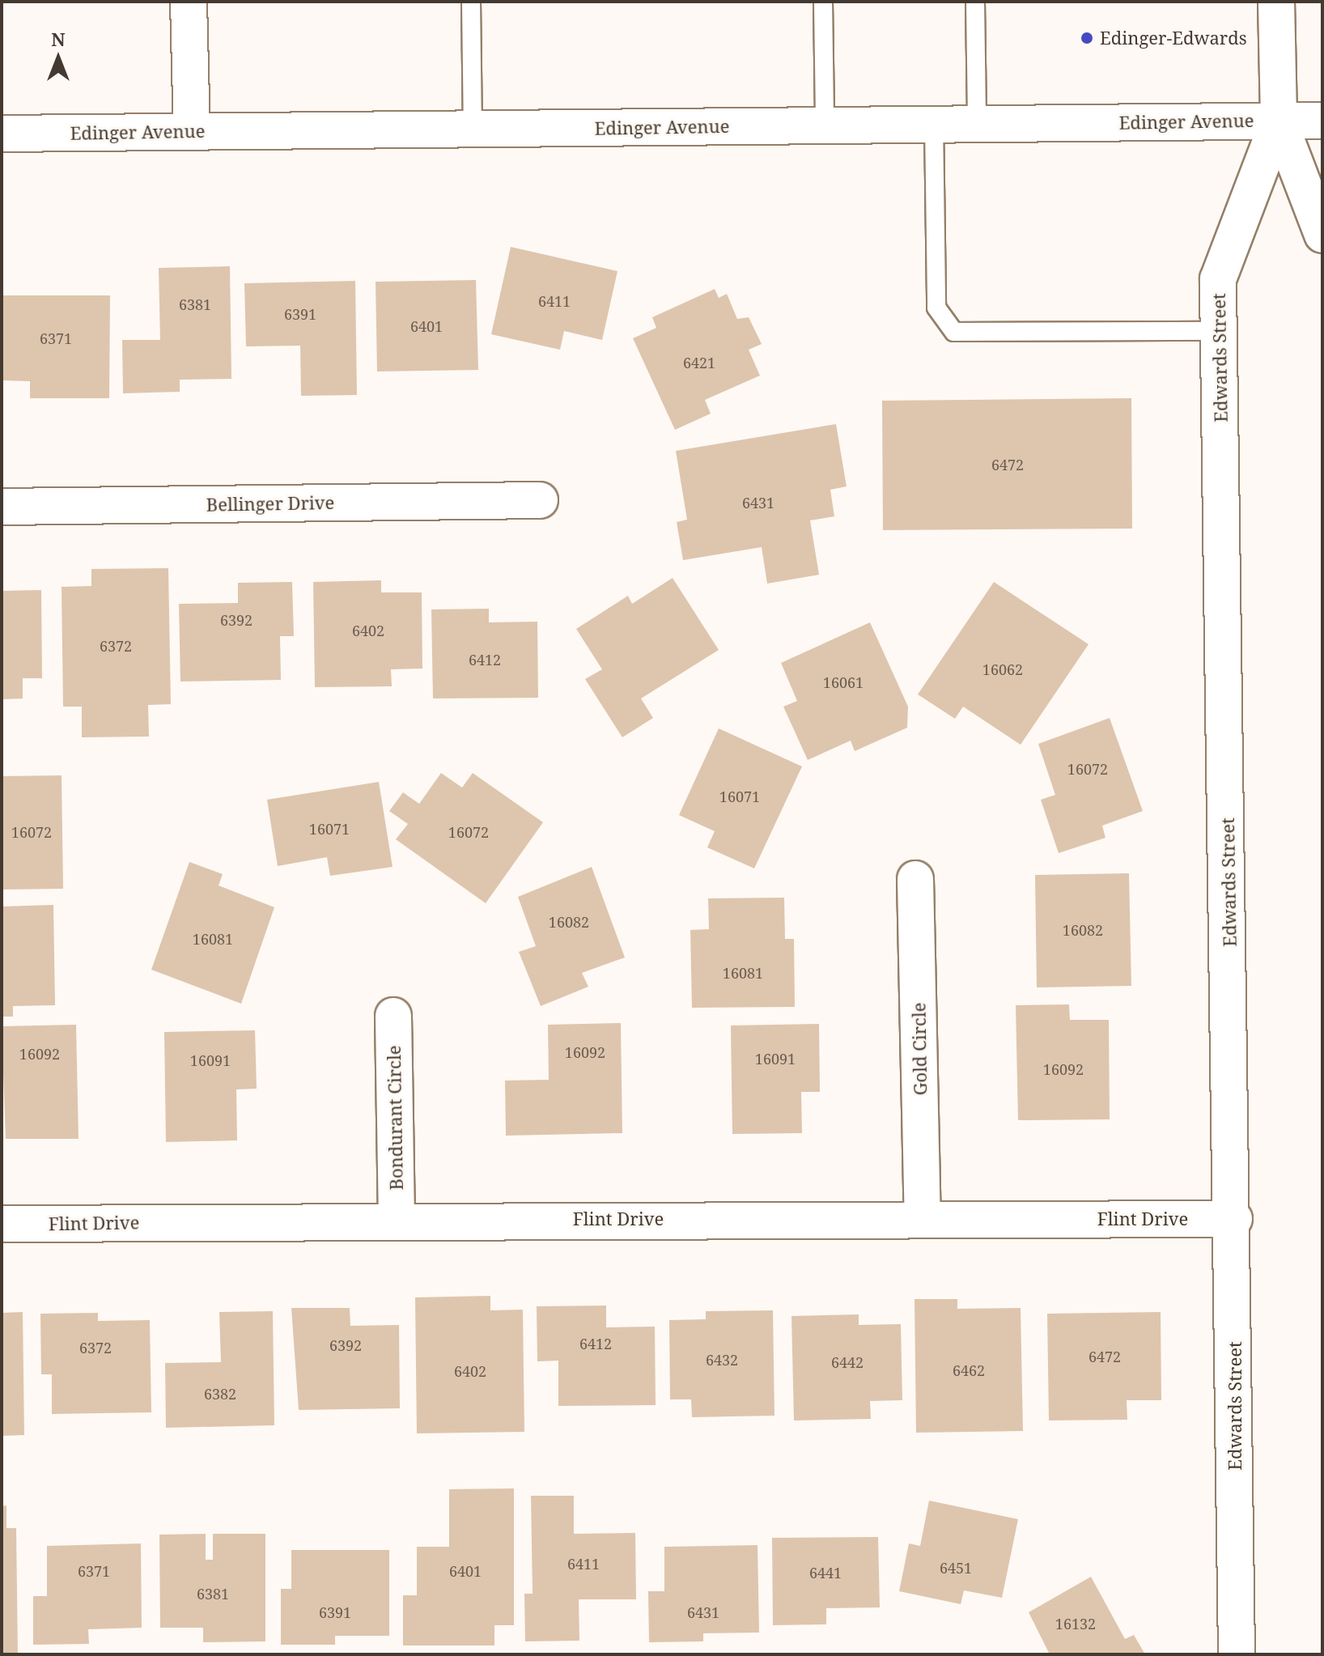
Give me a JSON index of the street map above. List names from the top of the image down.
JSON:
{
  "streets": {
    "main road": [
      "Edinger Avenue",
      "Edwards Street",
      "Bellinger Drive",
      "Gold Circle",
      "Bondurant Circle",
      "Flint Drive"
    ]
  },
  "crossings": [
    ["Edinger Avenue", "Edwards Street"],
    ["Edwards Street", "Flint Drive"],
    ["Gold Circle", "Flint Drive"],
    ["Bondurant Circle", "Flint Drive"]
  ],
  "places": ["Edinger-Edwards"],
  "house_numbers": [
    "6411",
    "6381",
    "6391",
    "6401",
    "6371",
    "6421",
    "6472",
    "6431",
    "6392",
    "6402",
    "6372",
    "6412",
    "16062",
    "16061",
    "16072",
    "16071",
    "16071",
    "16072",
    "16072",
    "16082",
    "16082",
    "16081",
    "16081",
    "16092",
    "16092",
    "16091",
    "16091",
    "16092",
    "6412",
    "6392",
    "6372",
    "6472",
    "6432",
    "6442",
    "6462",
    "6402",
    "6382",
    "6411",
    "6451",
    "6371",
    "6401",
    "6441",
    "6381",
    "6391",
    "6431",
    "16132"
  ],
  "north": "top"
}
